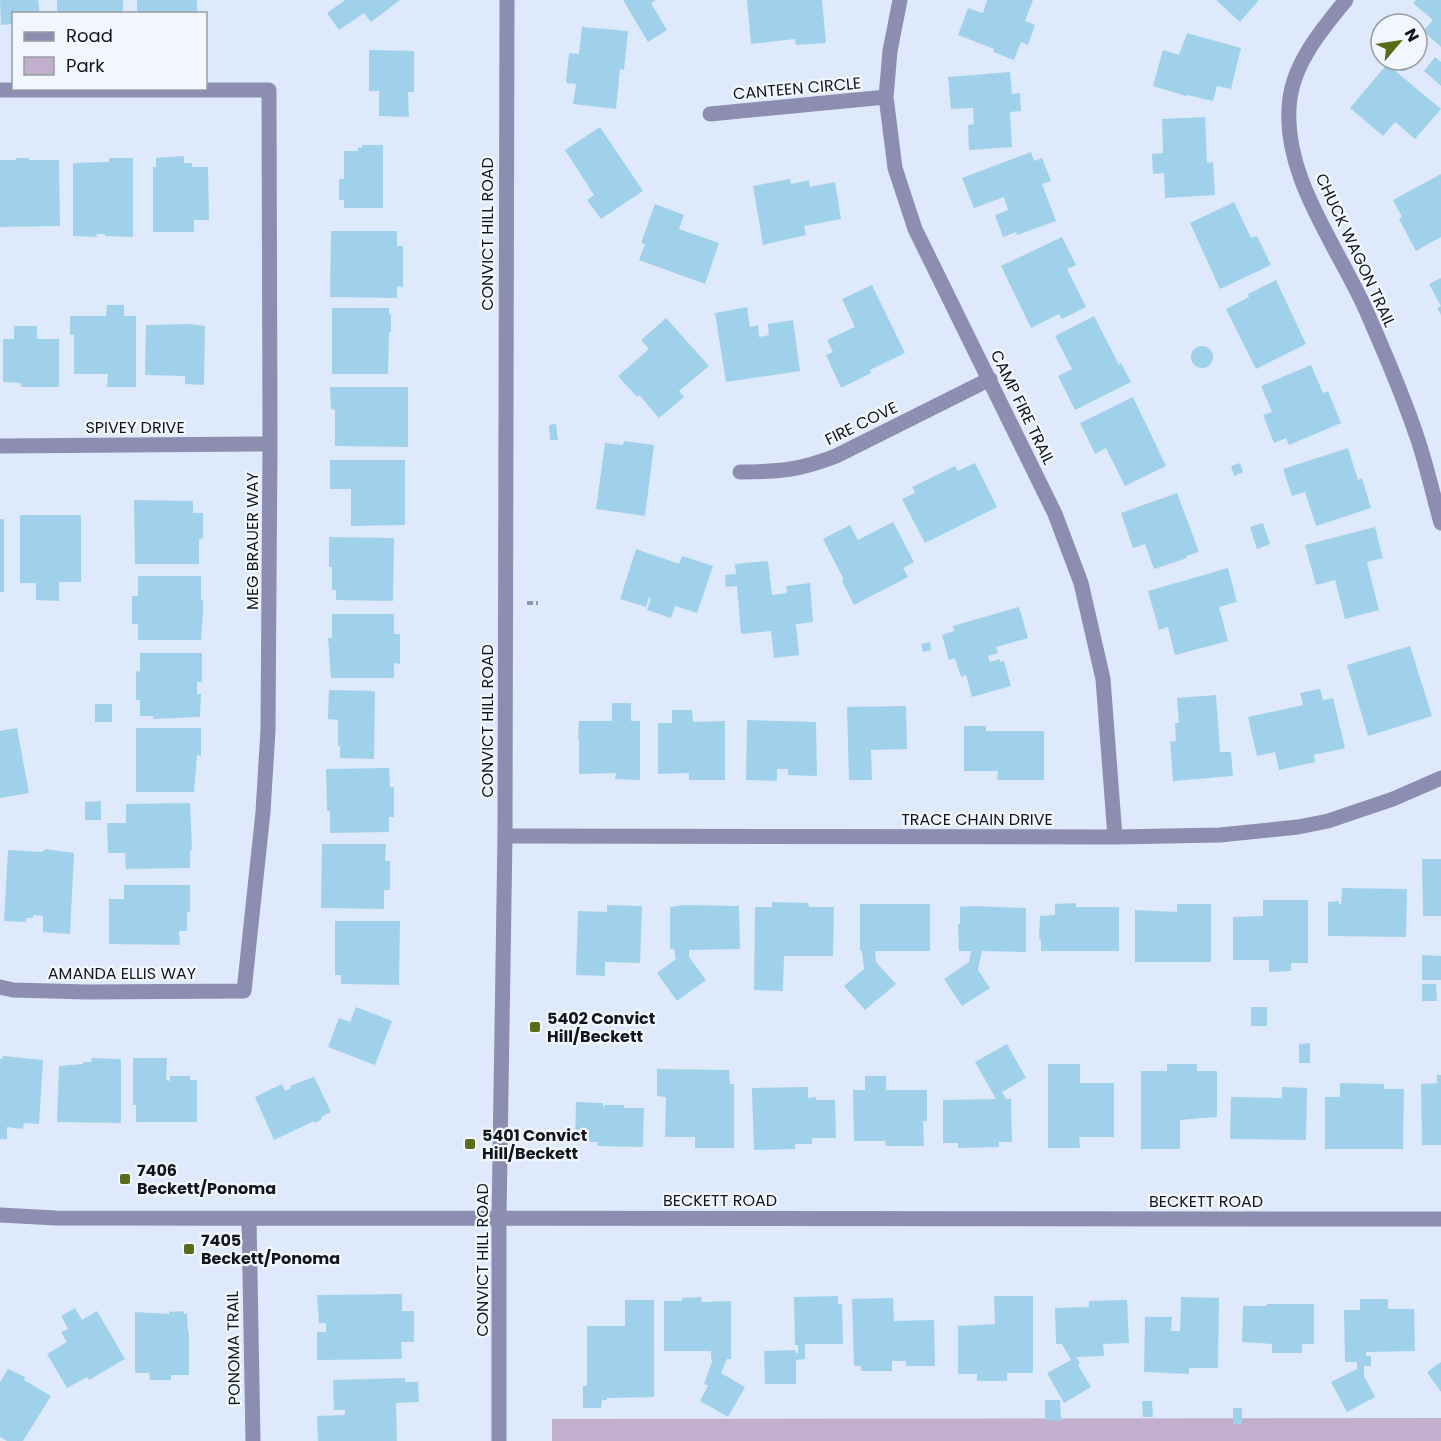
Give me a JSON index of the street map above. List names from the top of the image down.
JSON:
{
  "streets": {
    "street": [
      "CANTEEN CIRCLE",
      "CONVICT HILL ROAD",
      "CHUCK WAGON TRAIL",
      "CAMP FIRE TRAIL",
      "FIRE COVE",
      "SPIVEY DRIVE",
      "MEG BRAUER WAY",
      "TRACE CHAIN DRIVE",
      "AMANDA ELLIS WAY",
      "BECKETT ROAD",
      "PONOMA TRAIL"
    ]
  },
  "crossings": [
    ["CANTEEN CIRCLE", "CAMP FIRE TRAIL"],
    ["CONVICT HILL ROAD", "TRACE CHAIN DRIVE"],
    ["CONVICT HILL ROAD", "BECKETT ROAD"],
    ["CAMP FIRE TRAIL", "FIRE COVE"],
    ["CAMP FIRE TRAIL", "TRACE CHAIN DRIVE"],
    ["SPIVEY DRIVE", "MEG BRAUER WAY"],
    ["MEG BRAUER WAY", "AMANDA ELLIS WAY"],
    ["BECKETT ROAD", "PONOMA TRAIL"]
  ],
  "places": {
    "transit": [
      "5402 Convict Hill/Beckett",
      "5401 Convict Hill/Beckett",
      "7406 Beckett/Ponoma",
      "7405 Beckett/Ponoma"
    ]
  },
  "legend": ["Road", "Park"],
  "north": "top right"
}
